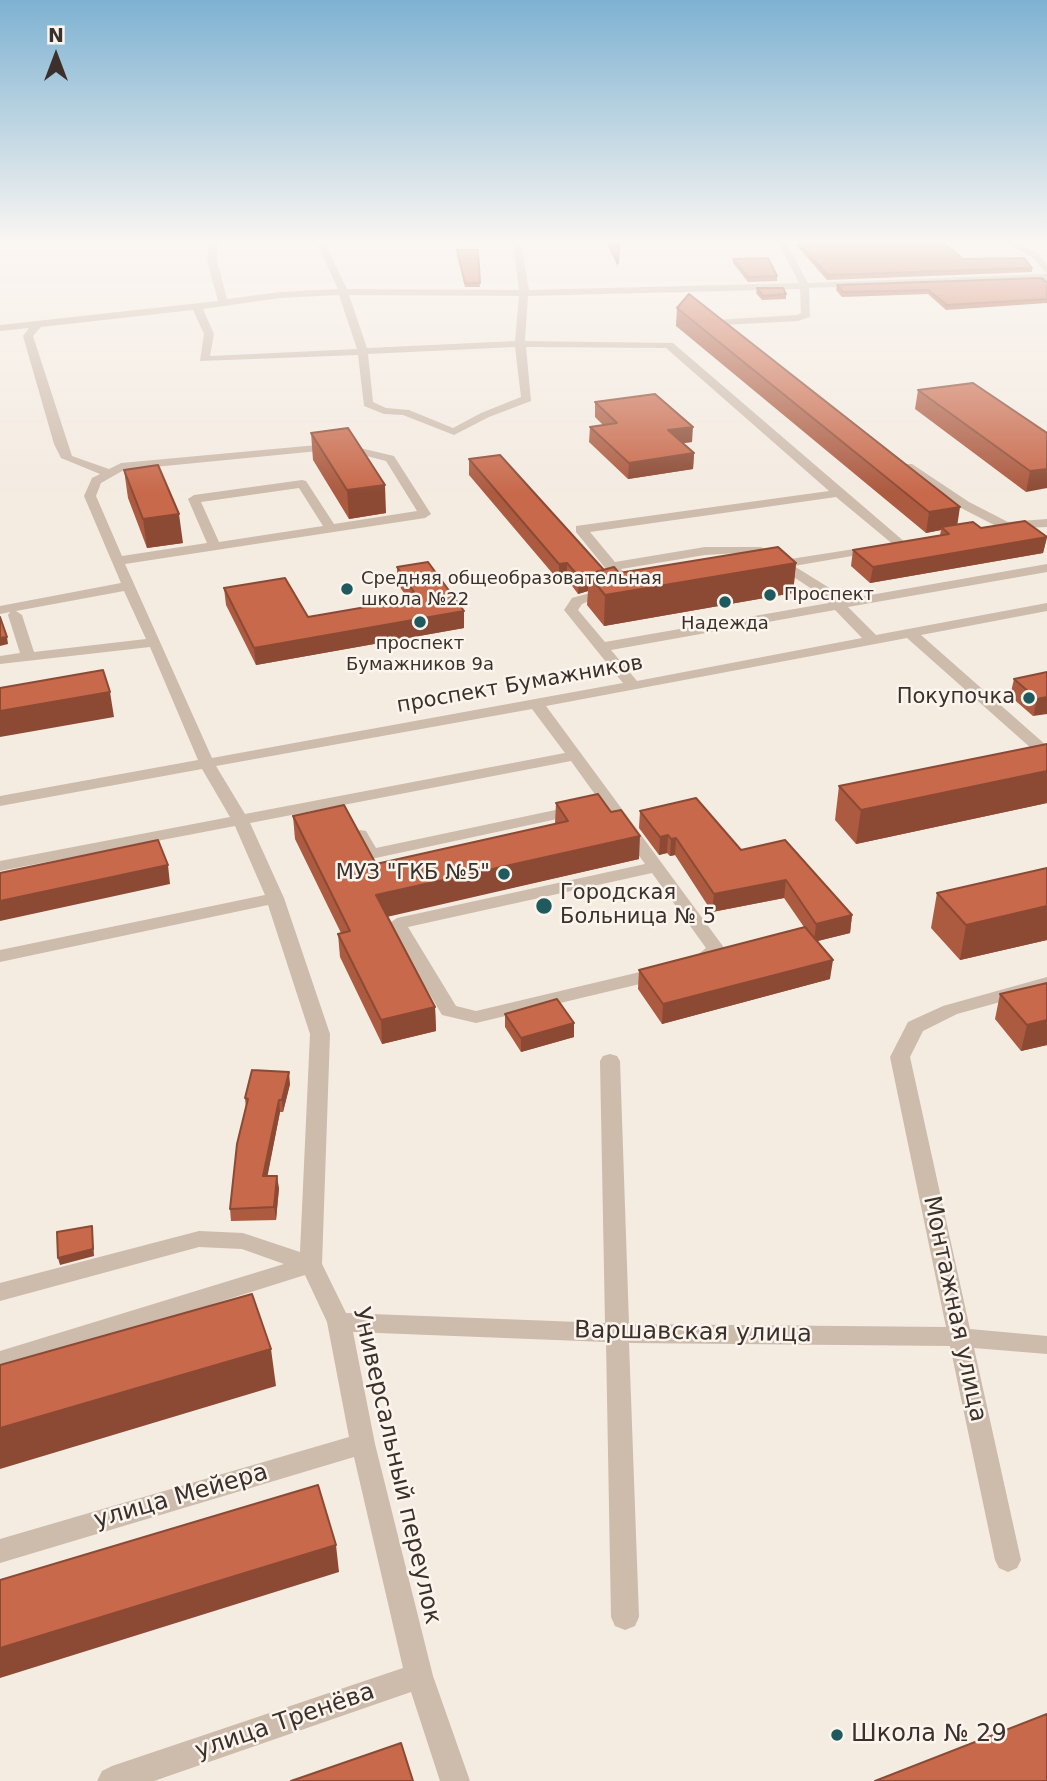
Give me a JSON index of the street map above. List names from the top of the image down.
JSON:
{
  "streets": {
    "street": [
      "проспект Бумажников",
      "Монтажная улица",
      "Варшавская улица",
      "Универсальный переулок",
      "улица Мейера",
      "улица Тренёва"
    ]
  },
  "crossings": [
    ["проспект Бумажников", "Универсальный переулок"],
    ["Монтажная улица", "Варшавская улица"],
    ["Варшавская улица", "Универсальный переулок"],
    ["Универсальный переулок", "улица Мейера"],
    ["Универсальный переулок", "улица Тренёва"]
  ],
  "places": [
    "Средняя общеобразовательная школа №22",
    "Проспект",
    "Надежда",
    "проспект Бумажников 9а",
    "Покупочка",
    "МУЗ \"ГКБ №5\"",
    "Городская Больница № 5",
    "Школа № 29"
  ],
  "north": "top"
}
